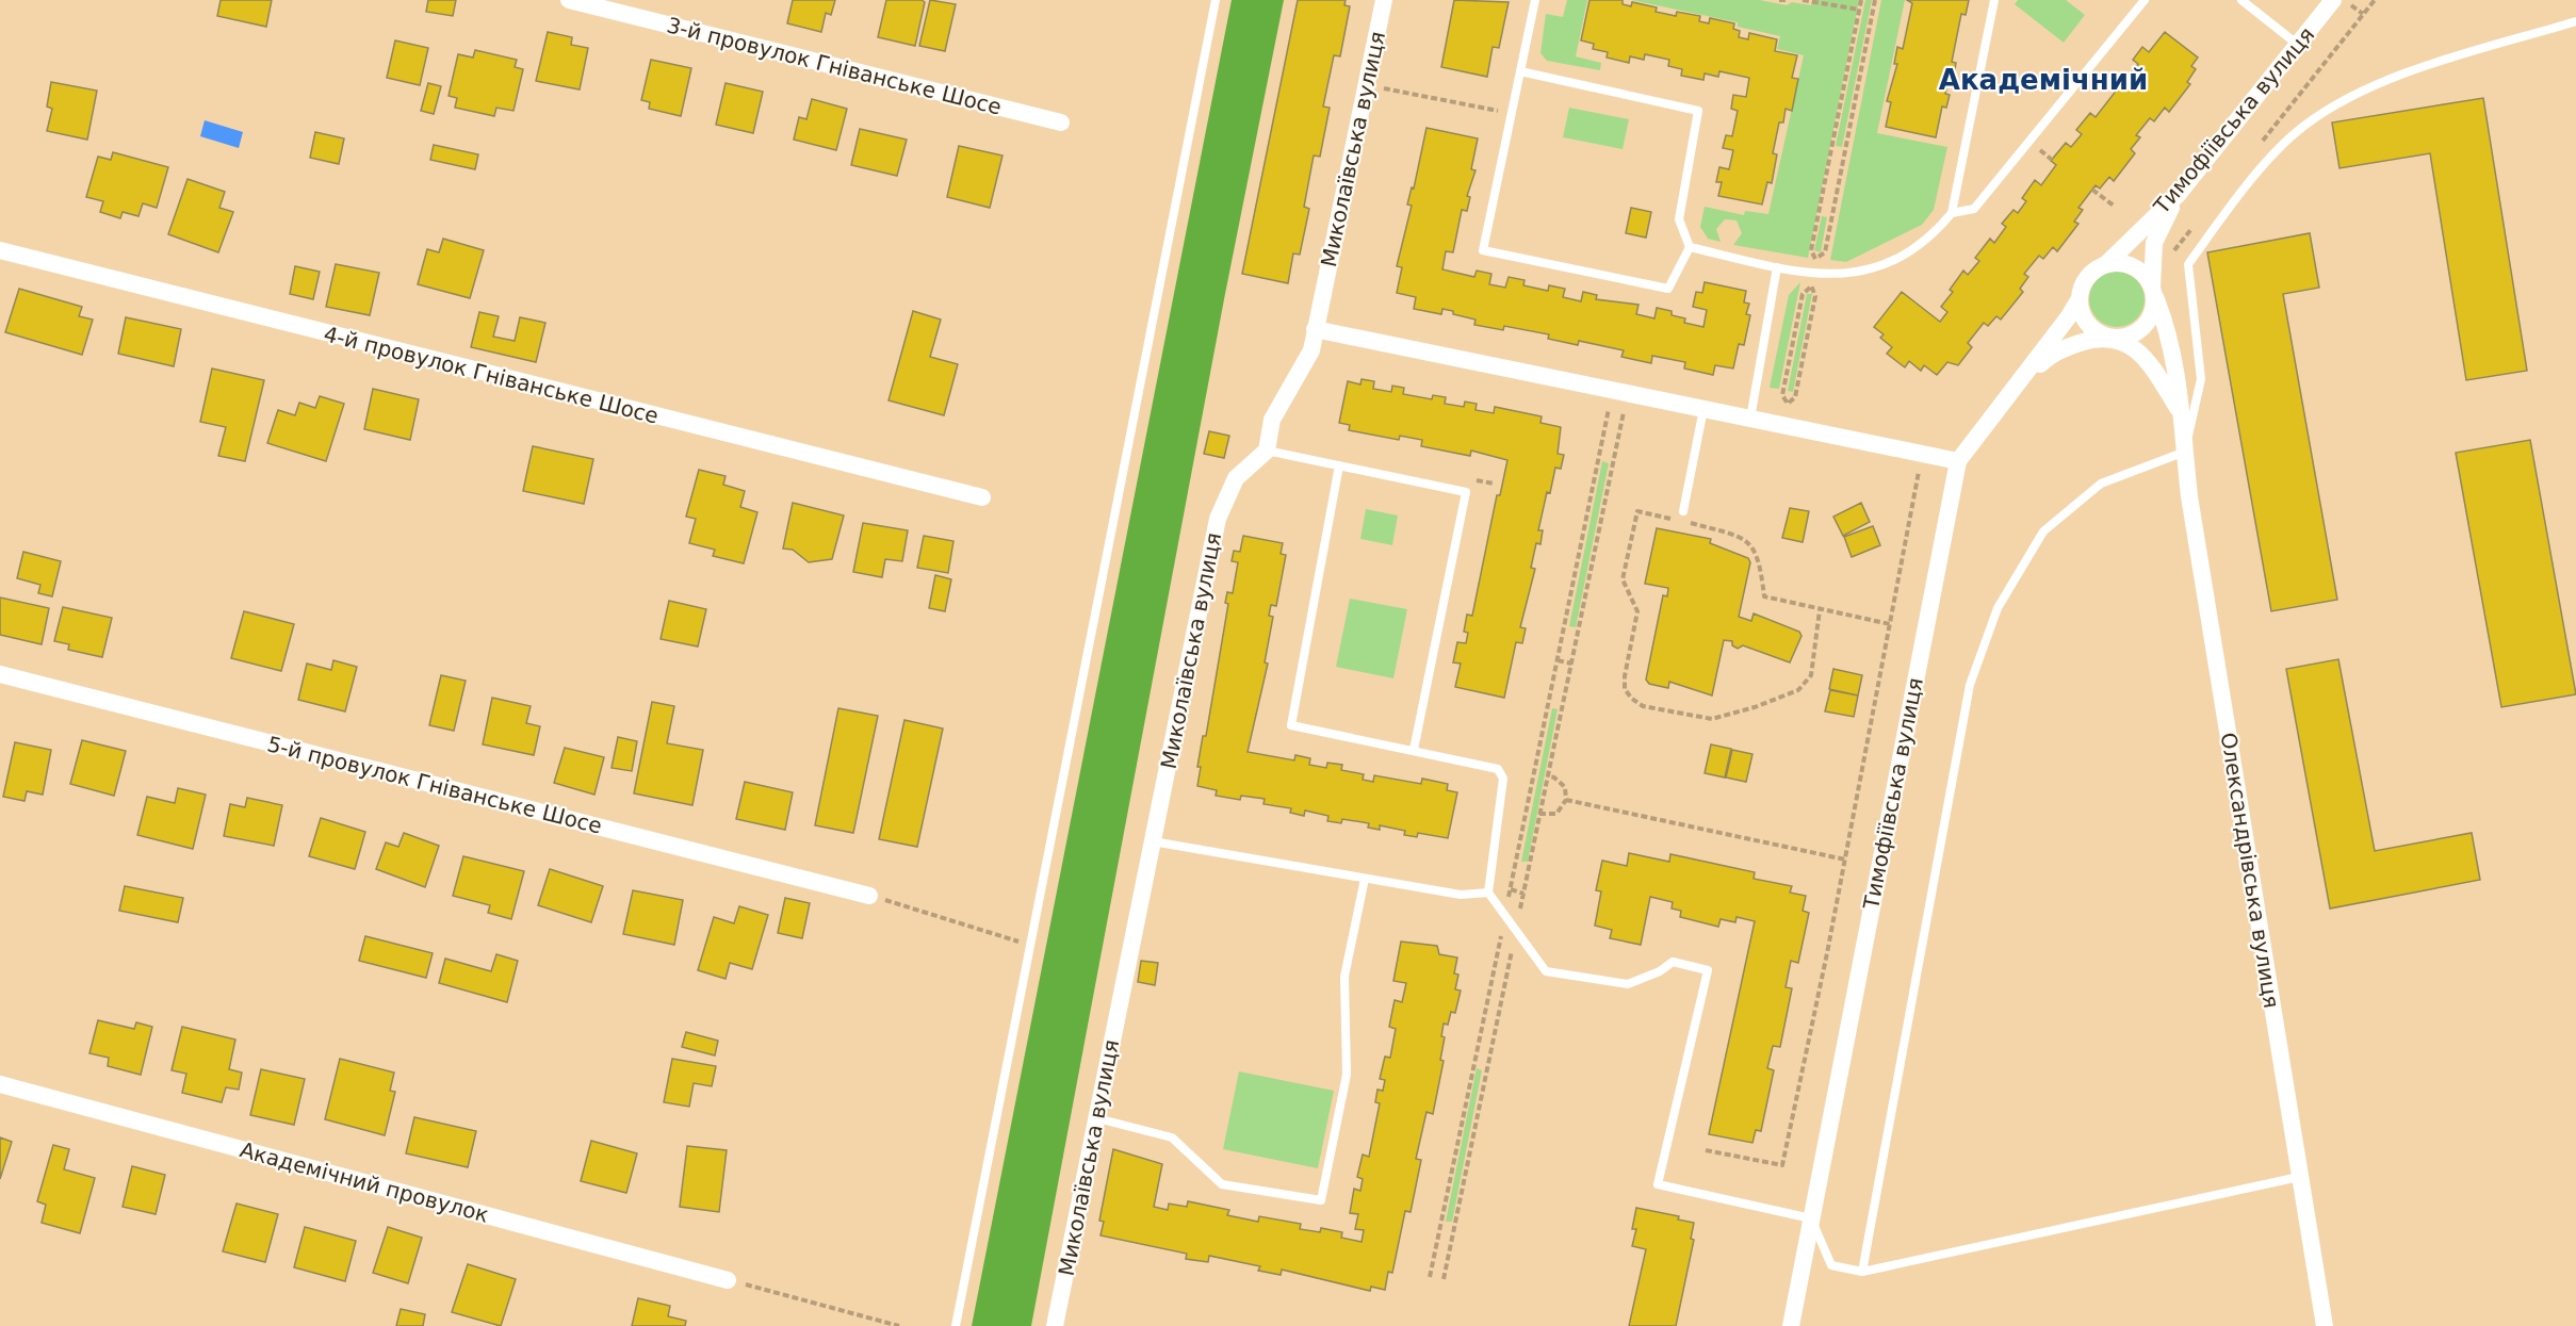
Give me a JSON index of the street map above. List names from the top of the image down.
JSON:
{
  "streets": {
    "street": [
      "3-й провулок Гніванське Шосе",
      "Тимофіївська вулиця",
      "Миколаївська вулиця",
      "4-й провулок Гніванське Шосе",
      "5-й провулок Гніванське Шосе",
      "Олександрівська вулиця",
      "Академічний провулок"
    ]
  },
  "crossings": [
    ["Тимофіївська вулиця", "Олександрівська вулиця"]
  ],
  "districts": ["Академічний"]
}
